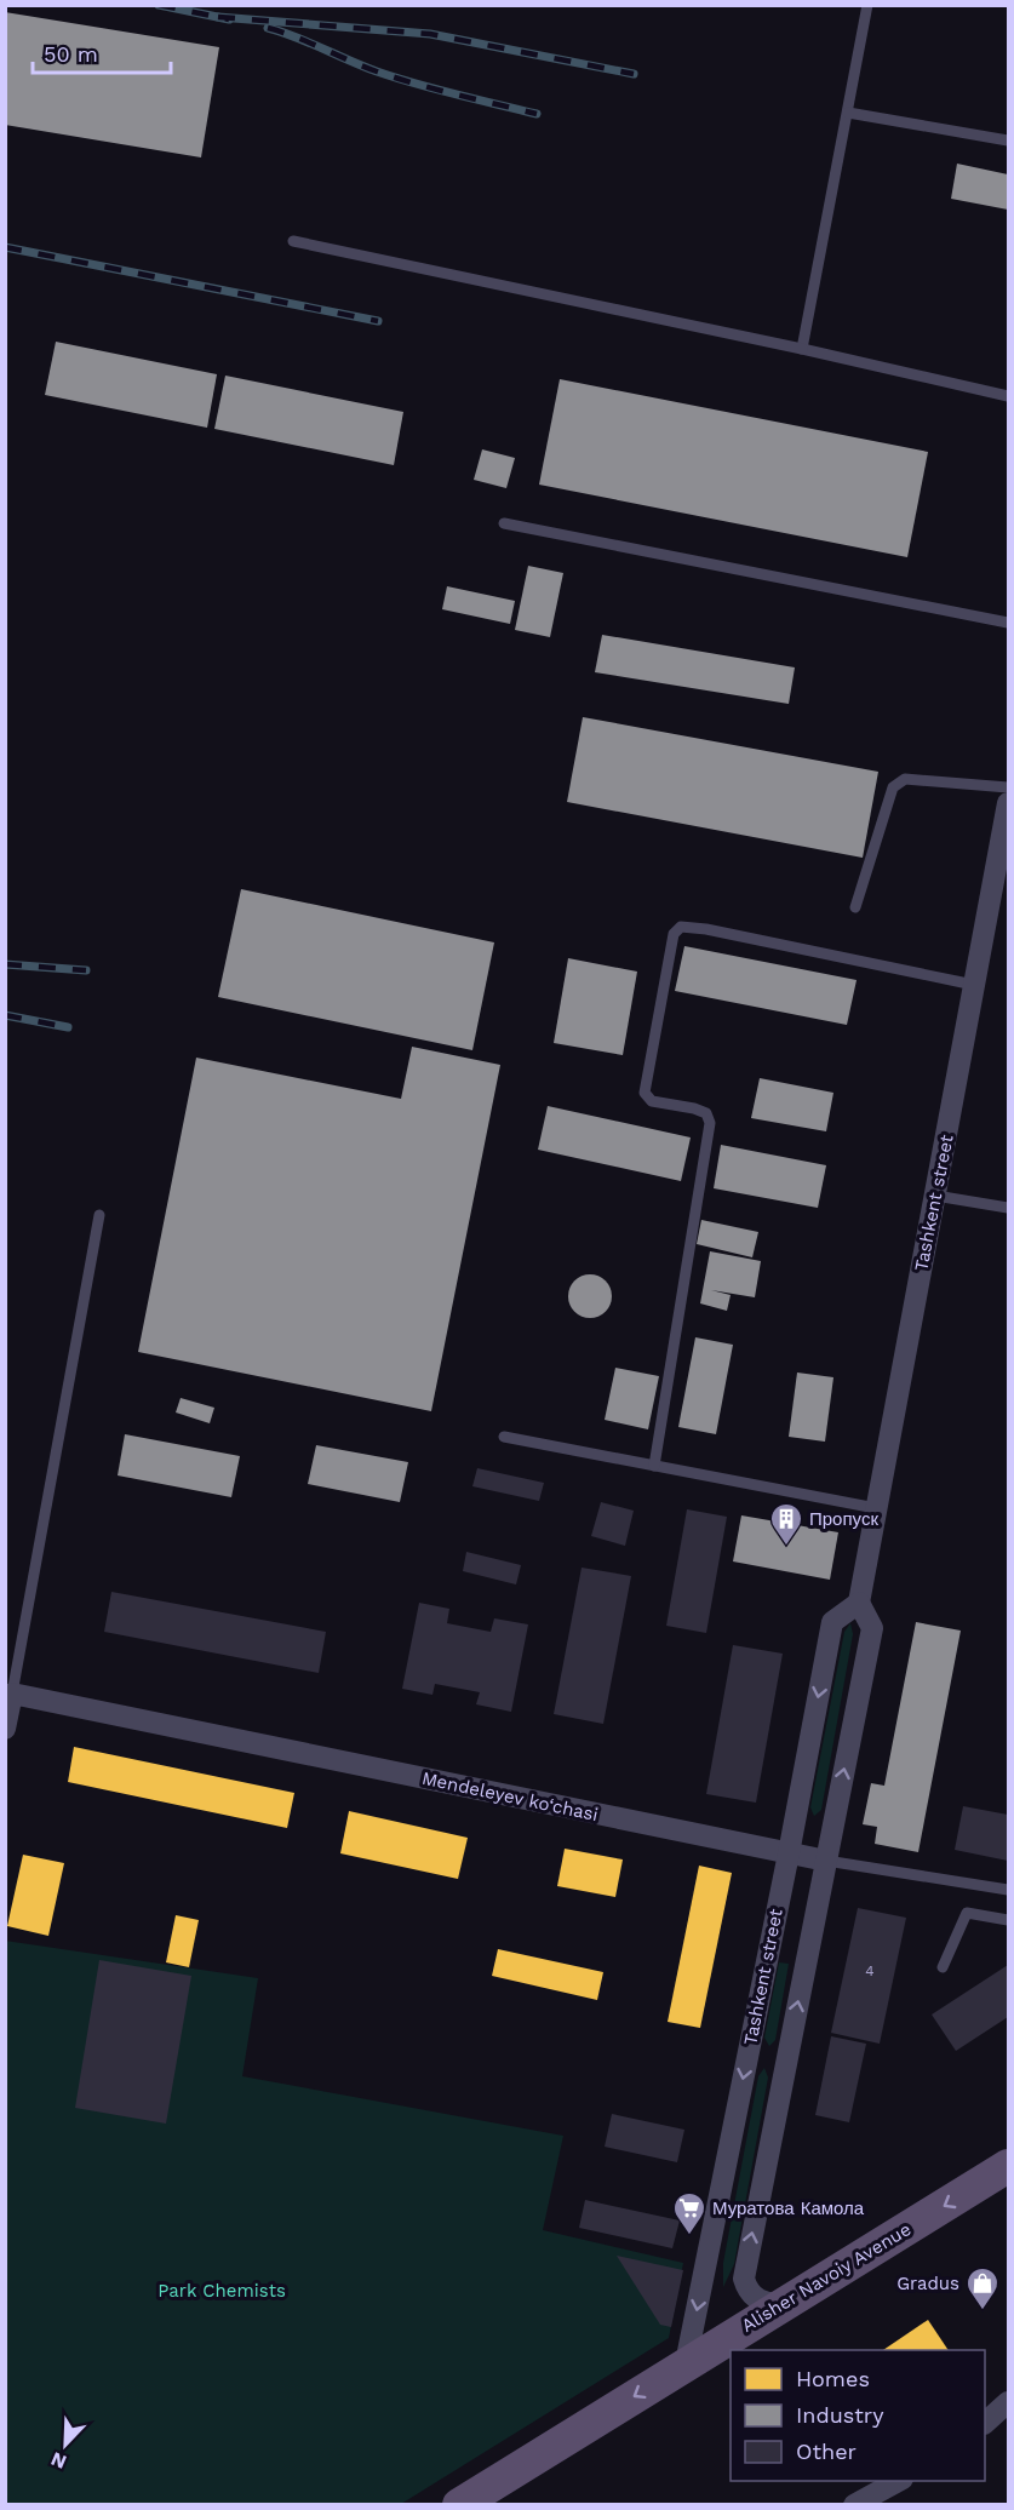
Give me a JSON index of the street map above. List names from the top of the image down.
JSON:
{
  "streets": {
    "main road": ["Alisher Navoiy Avenue"],
    "street": ["Tashkent street", "Mendeleyev ko‘chasi"]
  },
  "crossings": [
    ["Tashkent street", "Mendeleyev ko‘chasi"],
    ["Tashkent street", "Alisher Navoiy Avenue"]
  ],
  "parks": ["Park Chemists"],
  "places": {
    "building": ["Пропуск"],
    "supermarket": ["Муратова Камола"],
    "shop": ["Gradus"]
  },
  "house_numbers": ["4"],
  "legend": ["Homes", "Industry", "Other"],
  "scale_bar": "50 m",
  "north": "bottom left"
}
